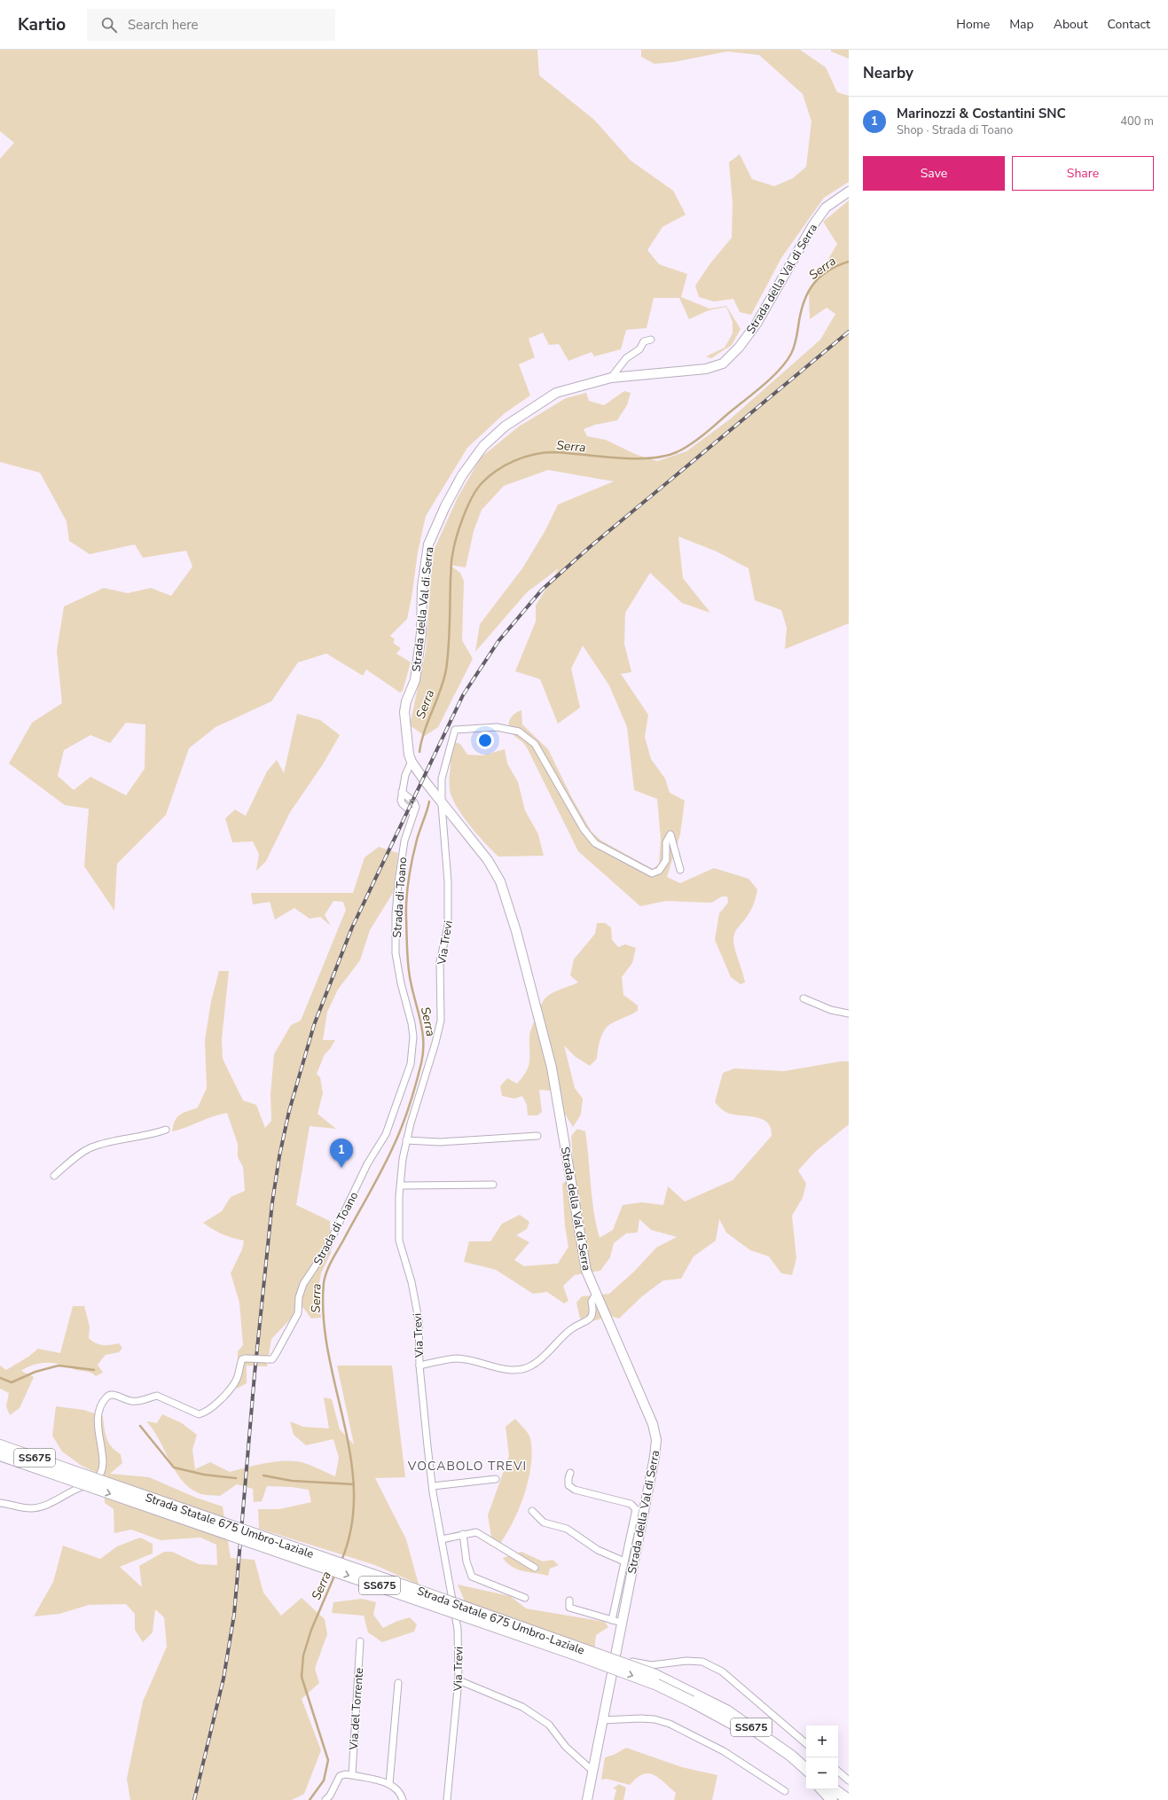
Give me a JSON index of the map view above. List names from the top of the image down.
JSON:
{
  "streets": {
    "highway": ["SS675", "Strada Statale 675 Umbro-Laziale"],
    "street": [
      "Strada della Val di Serra",
      "Strada di Toano",
      "Via Trevi",
      "Via del Torrente"
    ]
  },
  "crossings": [
    ["Strada della Val di Serra", "Strada di Toano"],
    ["Strada della Val di Serra", "Via Trevi"]
  ],
  "districts": ["VOCABOLO TREVI"],
  "water": ["Serra"],
  "page": {
    "header": "Kartio",
    "search": "Search here",
    "nav": [
      "Home",
      "Map",
      "About",
      "Contact"
    ],
    "heading": "Nearby",
    "list": [
      {
        "mark": "1",
        "name": "Marinozzi & Costantini SNC",
        "note": "Shop · Strada di Toano",
        "value": "400 m"
      }
    ],
    "buttons": ["Save", "Share"],
    "pins": "1",
    "map_buttons": ["+", "−"]
  }
}
